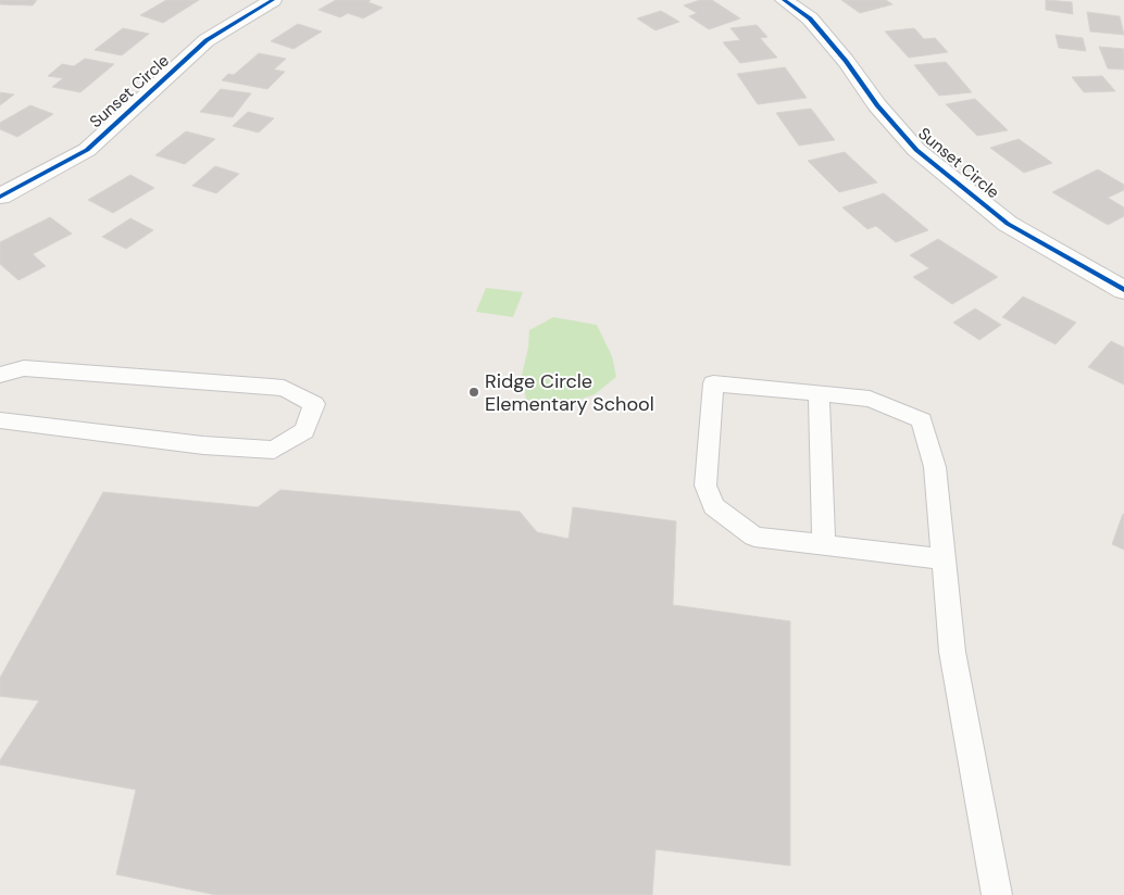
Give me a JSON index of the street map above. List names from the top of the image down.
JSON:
{
  "streets": {
    "street": ["Sunset Circle"]
  },
  "places": ["Ridge Circle Elementary School"]
}
